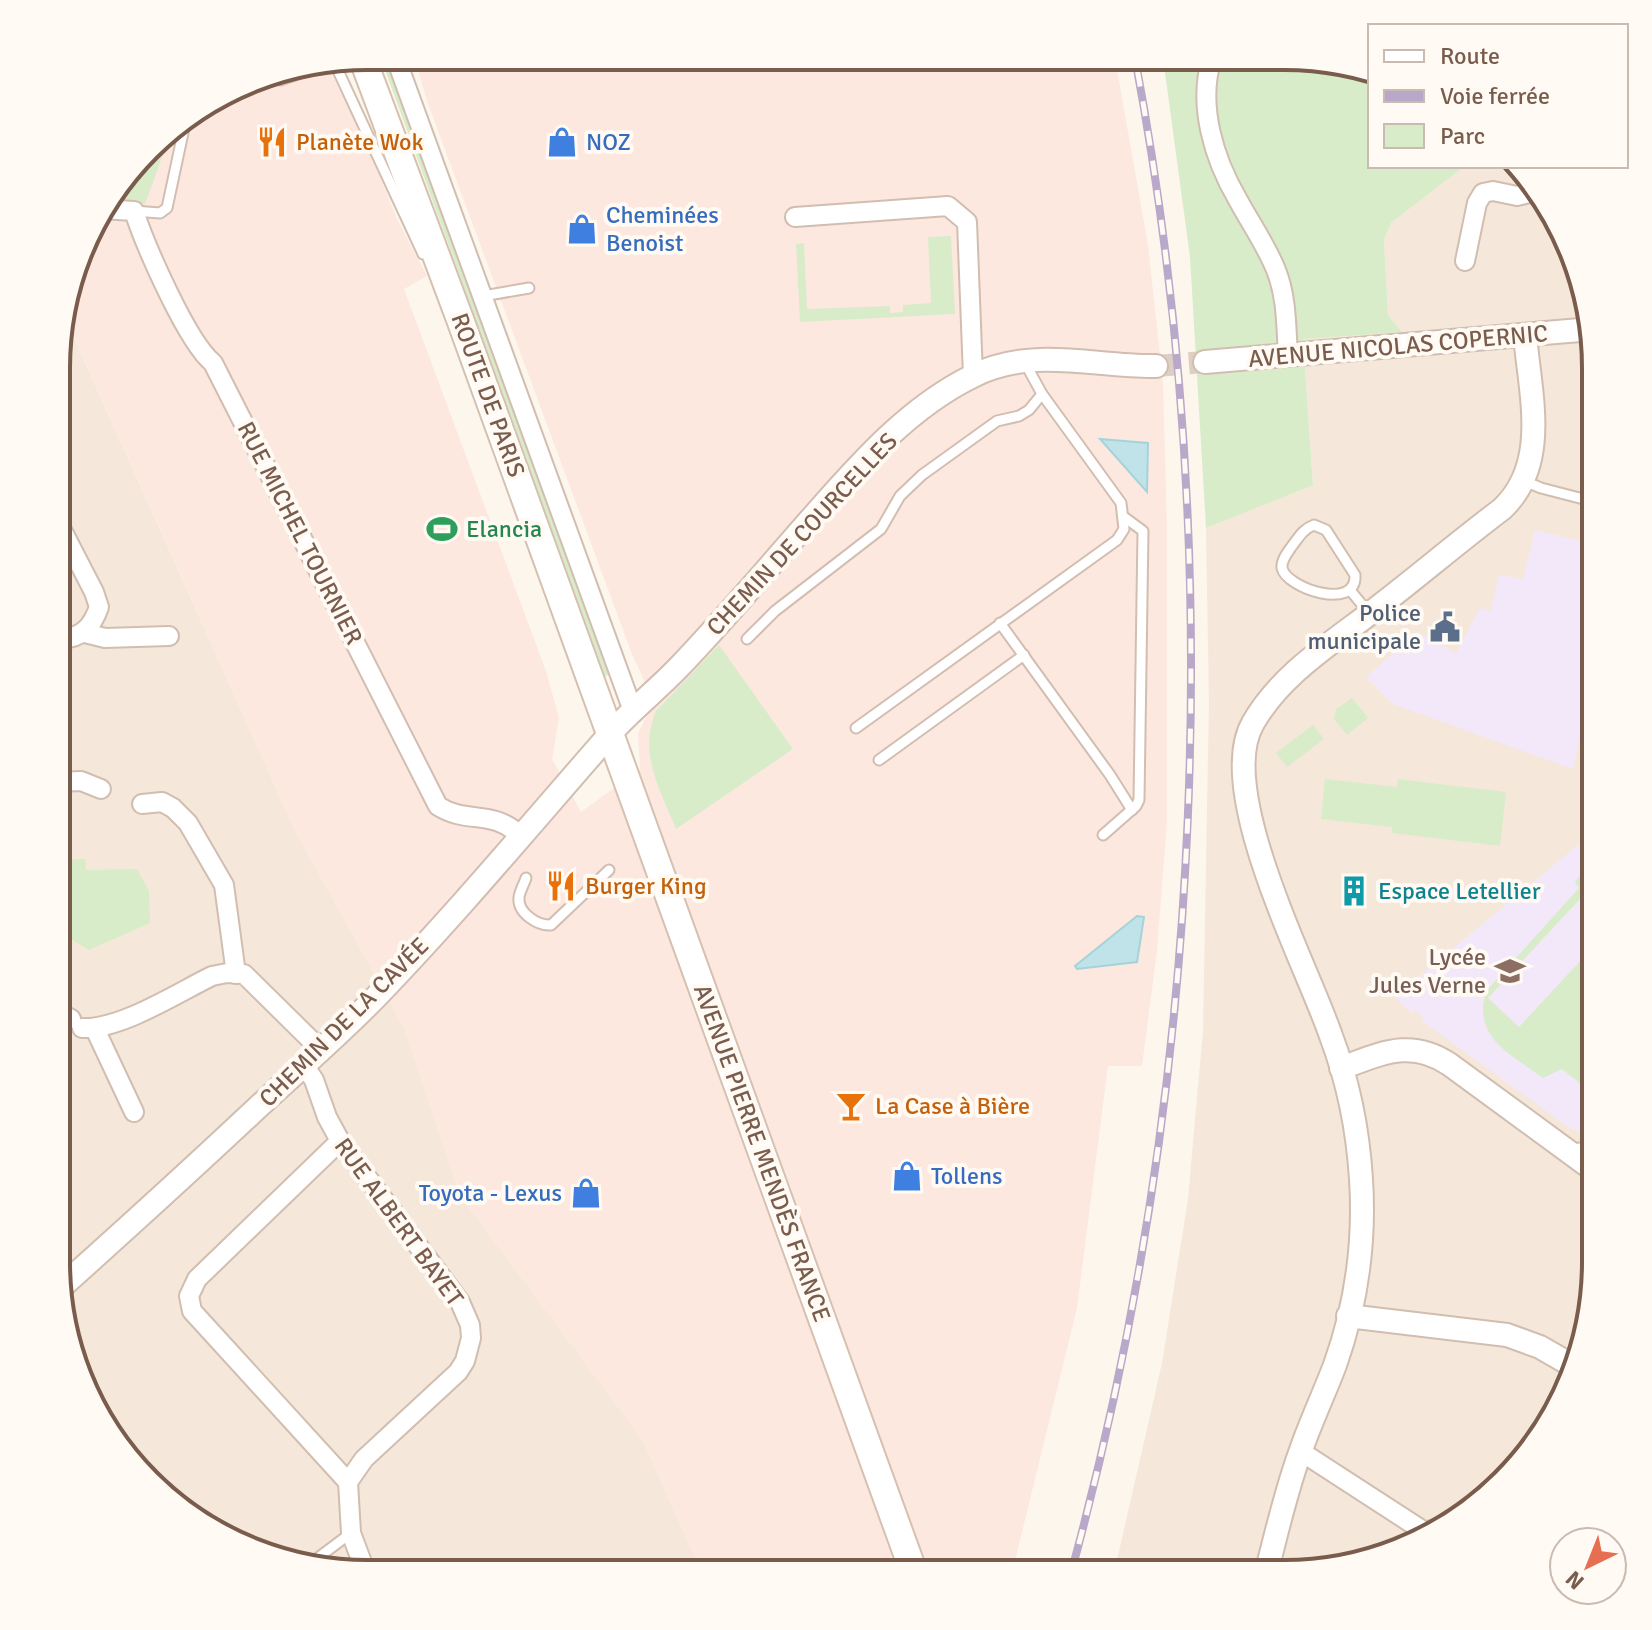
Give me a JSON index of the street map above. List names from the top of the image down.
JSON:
{
  "streets": {
    "main road": ["ROUTE DE PARIS", "AVENUE PIERRE MENDÈS FRANCE"],
    "street": [
      "AVENUE NICOLAS COPERNIC",
      "RUE MICHEL TOURNIER",
      "CHEMIN DE COURCELLES",
      "CHEMIN DE LA CAVÉE",
      "RUE ALBERT BAYET"
    ]
  },
  "crossings": [
    ["ROUTE DE PARIS", "CHEMIN DE COURCELLES"],
    ["ROUTE DE PARIS", "CHEMIN DE LA CAVÉE"],
    ["ROUTE DE PARIS", "AVENUE PIERRE MENDÈS FRANCE"],
    ["RUE MICHEL TOURNIER", "CHEMIN DE LA CAVÉE"],
    ["CHEMIN DE COURCELLES", "CHEMIN DE LA CAVÉE"],
    ["CHEMIN DE COURCELLES", "AVENUE PIERRE MENDÈS FRANCE"],
    ["CHEMIN DE LA CAVÉE", "AVENUE PIERRE MENDÈS FRANCE"],
    ["CHEMIN DE LA CAVÉE", "RUE ALBERT BAYET"]
  ],
  "places": {
    "restaurant": ["Planète Wok", "Burger King"],
    "shop": [
      "NOZ",
      "Cheminées Benoist",
      "Tollens",
      "Toyota - Lexus"
    ],
    "sports": ["Elancia"],
    "public building": ["Police municipale"],
    "building": ["Espace Letellier"],
    "school or university": ["Lycée Jules Verne"],
    "bar": ["La Case à Bière"]
  },
  "legend": ["Route", "Voie ferrée", "Parc"],
  "north": "bottom left"
}
